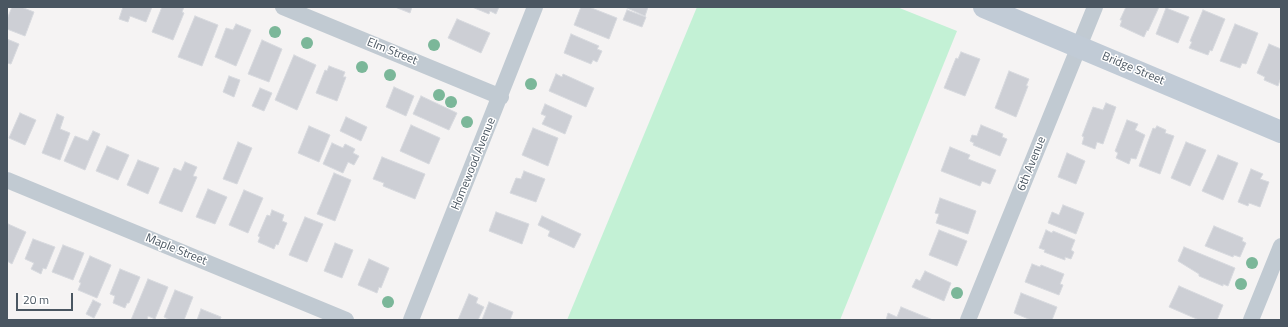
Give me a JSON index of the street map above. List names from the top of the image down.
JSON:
{
  "streets": {
    "main road": ["Bridge Street"],
    "street": [
      "Elm Street",
      "Homewood Avenue",
      "6th Avenue",
      "Maple Street"
    ]
  },
  "crossings": [
    ["Elm Street", "Homewood Avenue"],
    ["Bridge Street", "6th Avenue"]
  ],
  "scale_bar": "20 m"
}
